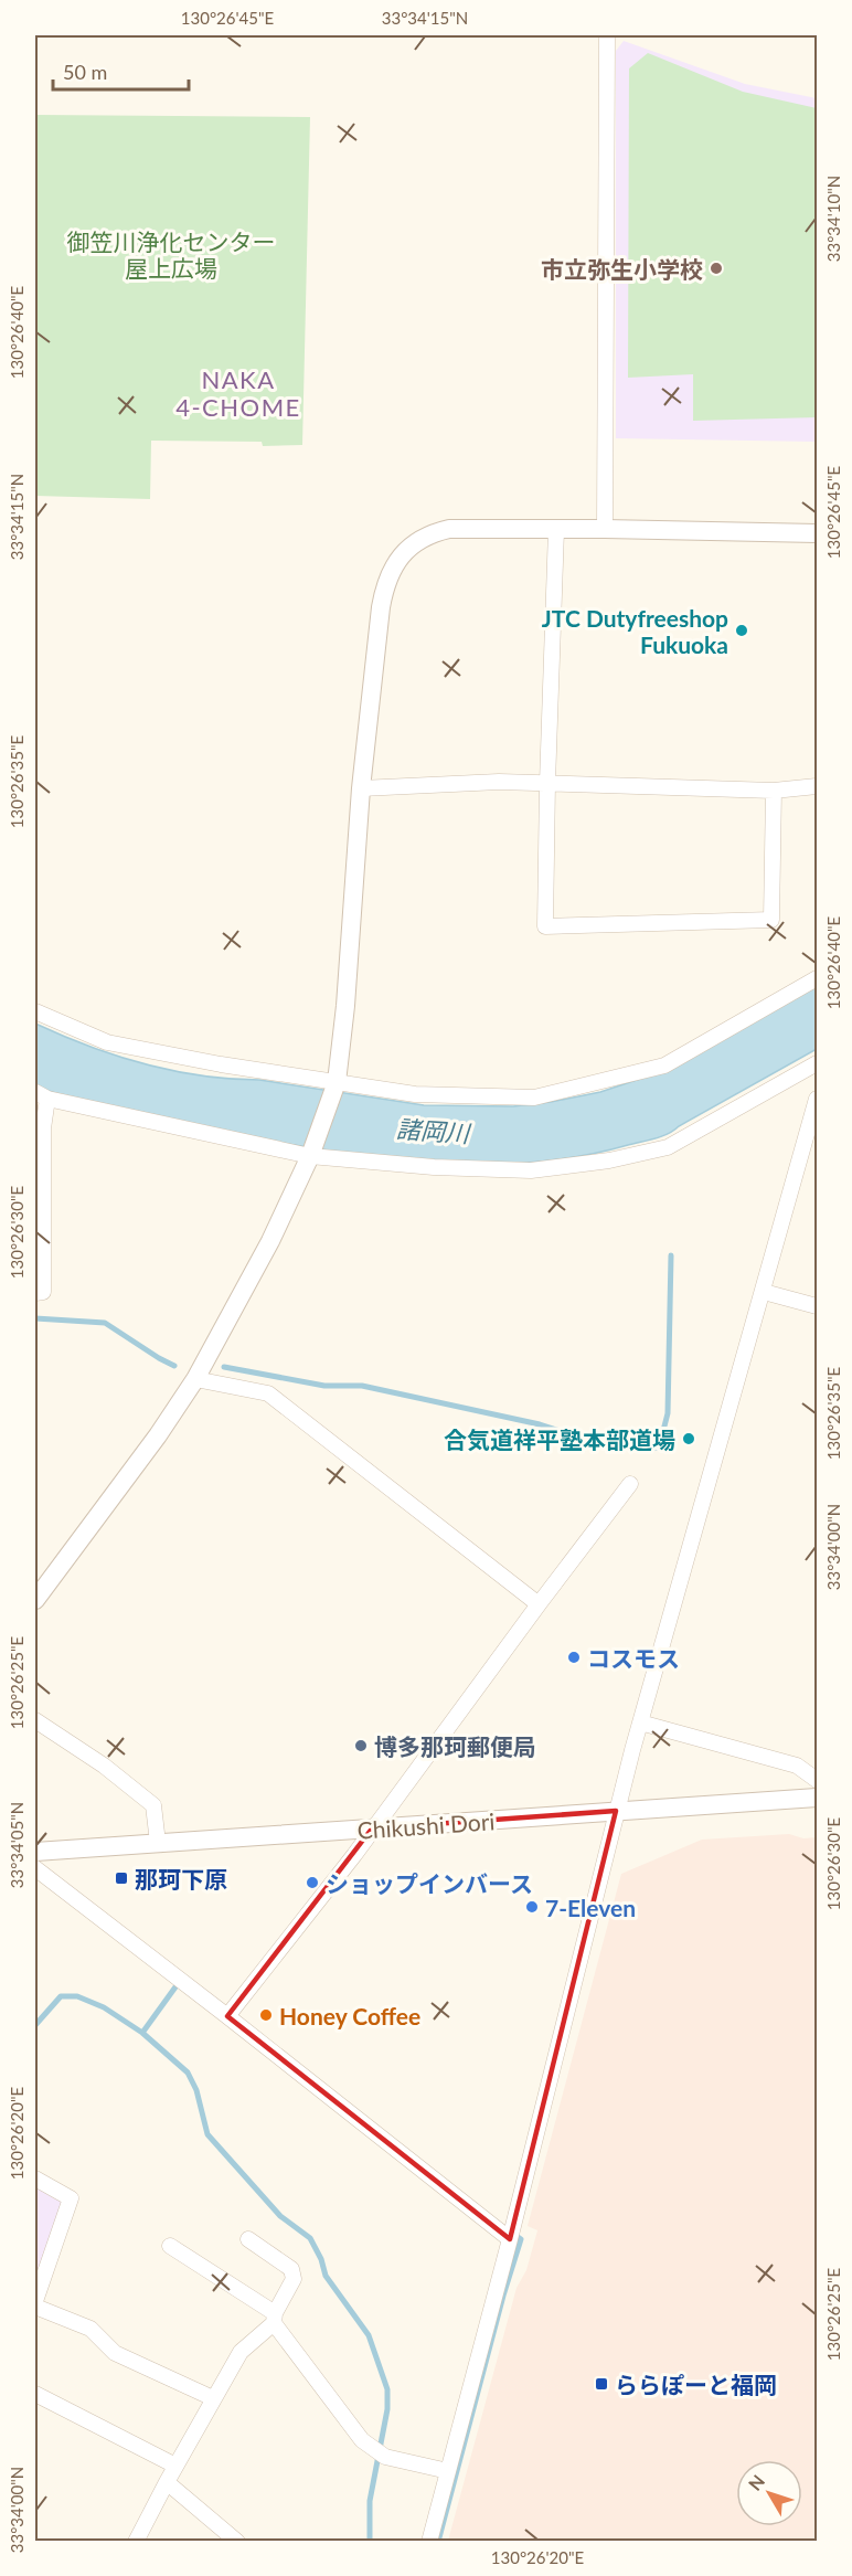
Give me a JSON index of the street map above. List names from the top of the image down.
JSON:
{
  "streets": {
    "street": ["Chikushi Dori"]
  },
  "districts": ["NAKA 4-CHOME"],
  "water": ["諸岡川"],
  "parks": ["御笠川浄化センター 屋上広場"],
  "places": {
    "other": [
      "市立弥生小学校",
      "JTC Dutyfreeshop Fukuoka",
      "合気道祥平塾本部道場",
      "コスモス",
      "博多那珂郵便局",
      "ショップインバース",
      "7-Eleven",
      "Honey Coffee"
    ],
    "transit": ["那珂下原", "ららぽーと福岡"]
  },
  "scale_bar": "50 m",
  "north": "top left",
  "coordinates": [
    "130°26'45\"E",
    "33°34'15\"N",
    "33°34'10\"N",
    "130°26'40\"E",
    "130°26'35\"E",
    "130°26'30\"E",
    "33°34'00\"N",
    "130°26'25\"E",
    "33°34'05\"N",
    "130°26'20\"E"
  ]
}
